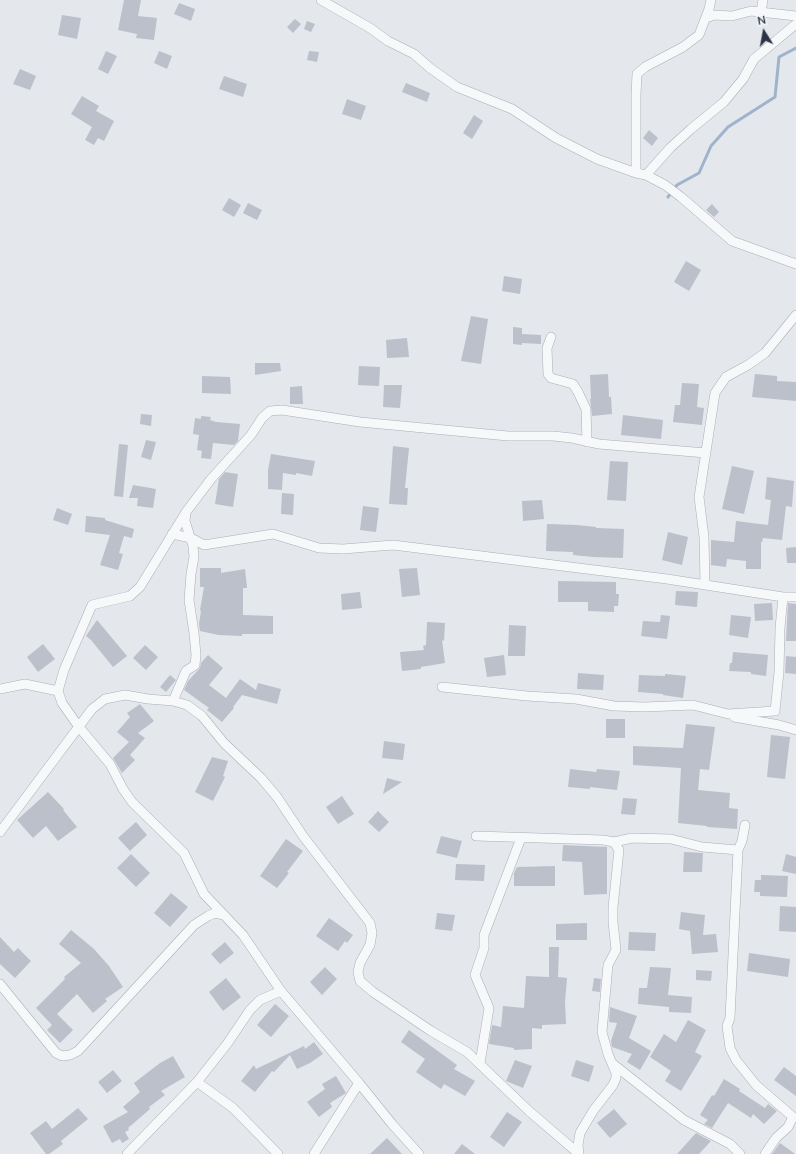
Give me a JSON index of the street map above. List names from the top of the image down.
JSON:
{
  "north": "top"
}
